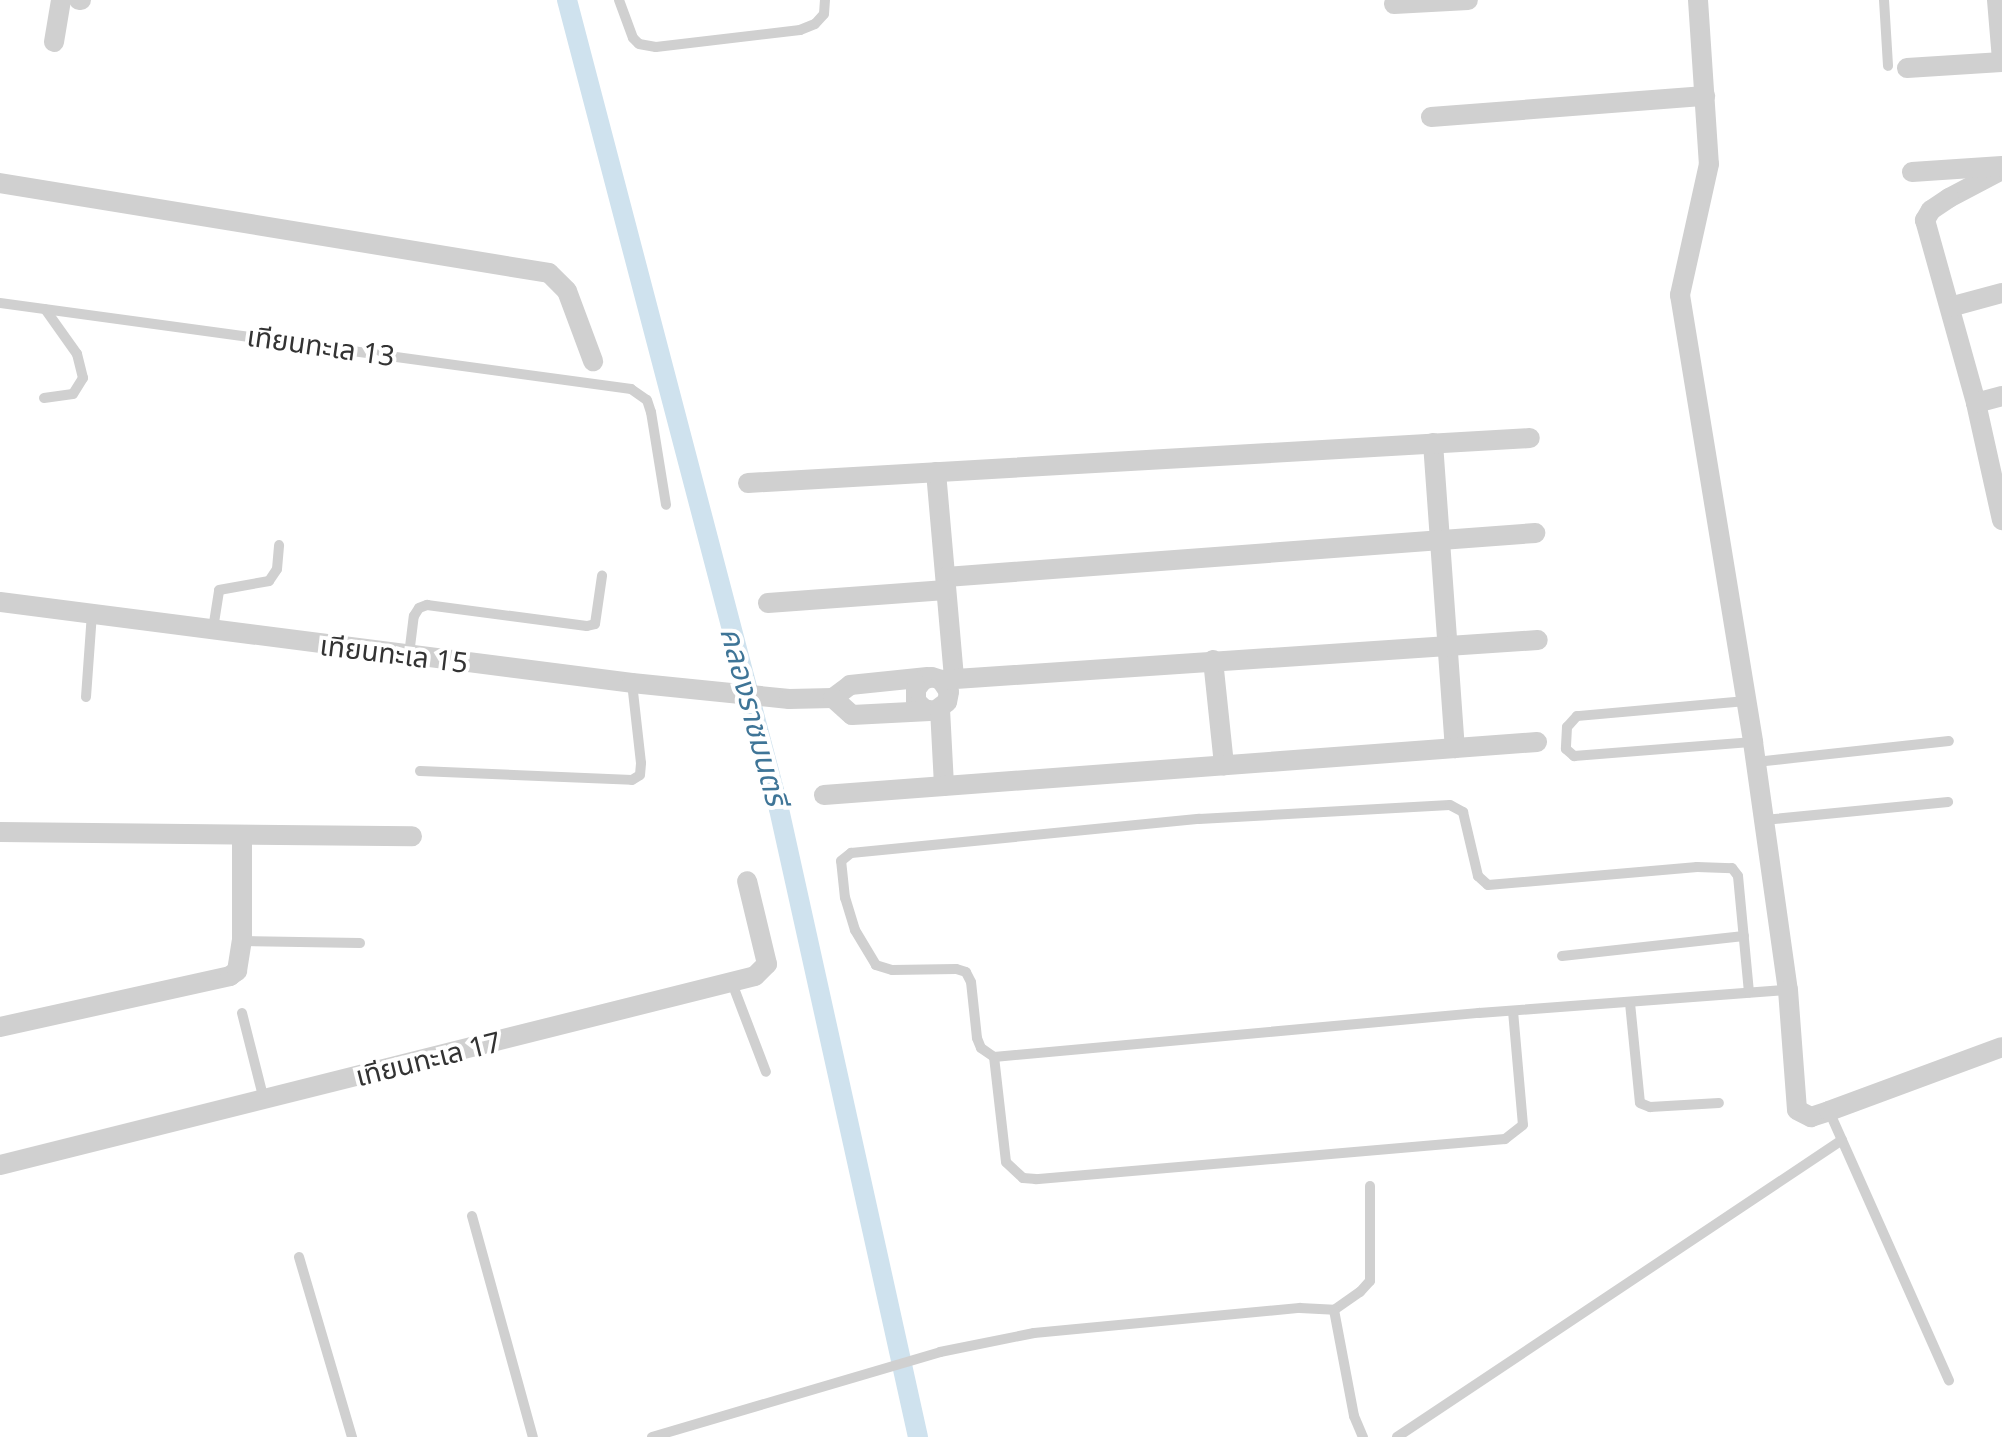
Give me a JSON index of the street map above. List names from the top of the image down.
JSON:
{
  "streets": {
    "street": ["เทียนทะเล 15", "เทียนทะเล 17"],
    "lane": ["เทียนทะเล 13"]
  },
  "water": ["คลองราชมนตรี"]
}
